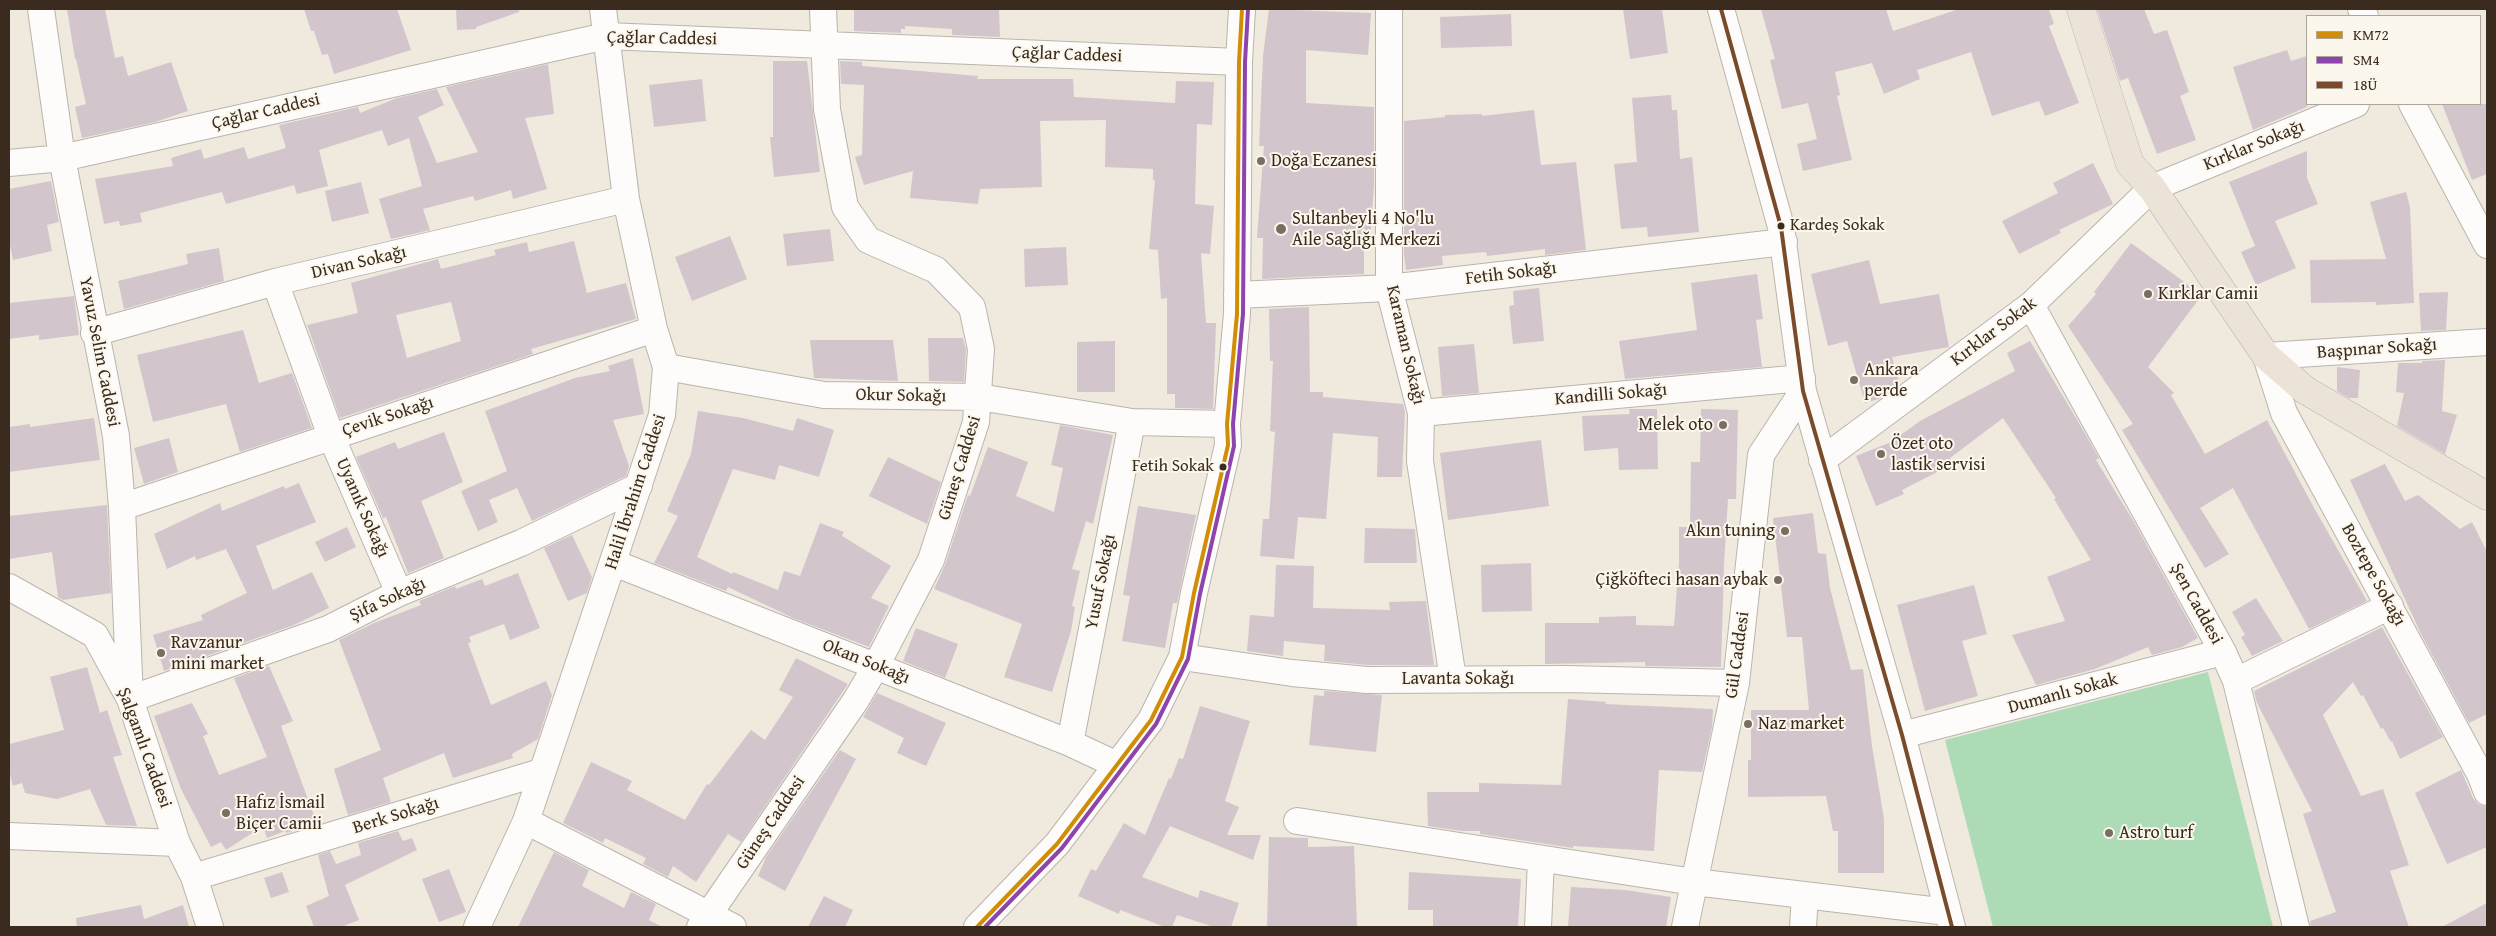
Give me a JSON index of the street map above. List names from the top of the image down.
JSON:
{
  "streets": {
    "street": [
      "Çağlar Caddesi",
      "Kırklar Sokağı",
      "Divan Sokağı",
      "Fetih Sokağı",
      "Kırklar Sokak",
      "Karaman Sokağı",
      "Başpınar Sokağı",
      "Yavuz Selim Caddesi",
      "Kandilli Sokağı",
      "Okur Sokağı",
      "Çevik Sokağı",
      "Güneş Caddesi",
      "Halil İbrahim Caddesi",
      "Uyanık Sokağı",
      "Boztepe Sokağı",
      "Yusuf Sokağı",
      "Şifa Sokağı",
      "Şen Caddesi",
      "Gül Caddesi",
      "Okan Sokağı",
      "Lavanta Sokağı",
      "Dumanlı Sokak",
      "Şalgamlı Caddesi",
      "Berk Sokağı"
    ]
  },
  "crossings": [
    ["Çağlar Caddesi", "Yavuz Selim Caddesi"],
    ["Çağlar Caddesi", "Güneş Caddesi"],
    ["Çağlar Caddesi", "Halil İbrahim Caddesi"],
    ["Kırklar Sokağı", "Kırklar Sokak"],
    ["Divan Sokağı", "Yavuz Selim Caddesi"],
    ["Divan Sokağı", "Halil İbrahim Caddesi"],
    ["Divan Sokağı", "Uyanık Sokağı"],
    ["Fetih Sokağı", "Karaman Sokağı"],
    ["Kırklar Sokak", "Şen Caddesi"],
    ["Karaman Sokağı", "Kandilli Sokağı"],
    ["Karaman Sokağı", "Lavanta Sokağı"],
    ["Başpınar Sokağı", "Boztepe Sokağı"],
    ["Yavuz Selim Caddesi", "Çevik Sokağı"],
    ["Yavuz Selim Caddesi", "Şifa Sokağı"],
    ["Yavuz Selim Caddesi", "Şalgamlı Caddesi"],
    ["Kandilli Sokağı", "Gül Caddesi"],
    ["Okur Sokağı", "Güneş Caddesi"],
    ["Okur Sokağı", "Halil İbrahim Caddesi"],
    ["Okur Sokağı", "Yusuf Sokağı"],
    ["Çevik Sokağı", "Halil İbrahim Caddesi"],
    ["Çevik Sokağı", "Uyanık Sokağı"],
    ["Güneş Caddesi", "Okan Sokağı"],
    ["Halil İbrahim Caddesi", "Şifa Sokağı"],
    ["Halil İbrahim Caddesi", "Okan Sokağı"],
    ["Halil İbrahim Caddesi", "Berk Sokağı"],
    ["Uyanık Sokağı", "Şifa Sokağı"],
    ["Yusuf Sokağı", "Okan Sokağı"],
    ["Şifa Sokağı", "Şalgamlı Caddesi"],
    ["Şen Caddesi", "Dumanlı Sokak"],
    ["Gül Caddesi", "Lavanta Sokağı"],
    ["Şalgamlı Caddesi", "Berk Sokağı"]
  ],
  "places": [
    "Doğa Eczanesi",
    "Kardeş Sokak",
    "Sultanbeyli 4 No'lu Aile Sağlığı Merkezi",
    "Kırklar Camii",
    "Ankara perde",
    "Melek oto",
    "Özet oto lastik servisi",
    "Fetih Sokak",
    "Akın tuning",
    "Çiğköfteci hasan aybak",
    "Ravzanur mini market",
    "Naz market",
    "Hafız İsmail Biçer Camii",
    "Astro turf"
  ],
  "lines": ["transit line KM72", "transit line SM4", "transit line 18Ü"],
  "legend": ["KM72", "SM4", "18Ü"]
}
